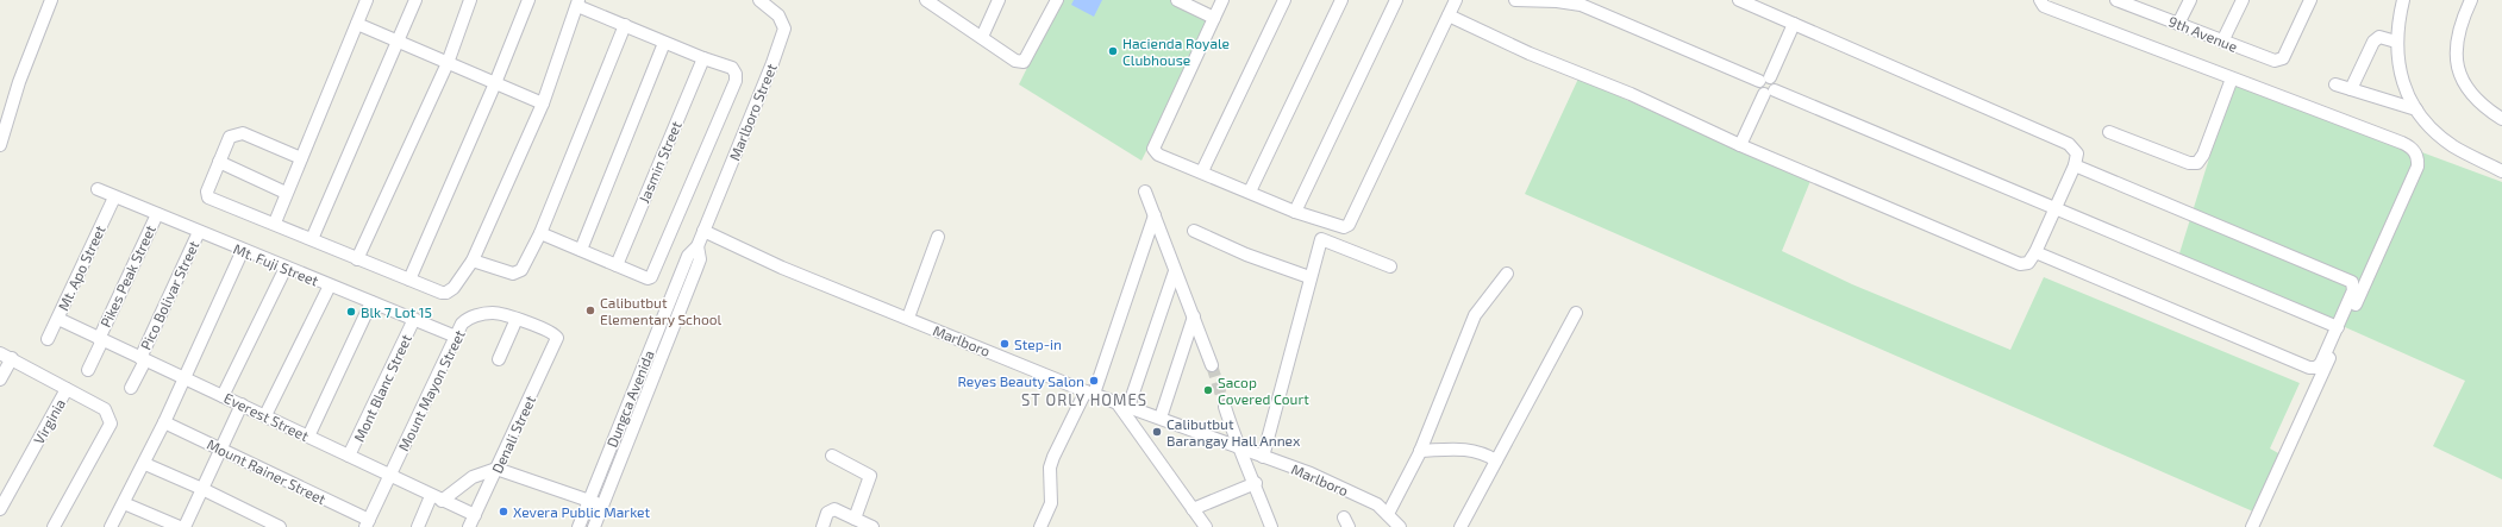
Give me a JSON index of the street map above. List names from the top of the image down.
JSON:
{
  "streets": {
    "street": [
      "9th Avenue",
      "Marlboro Street",
      "Jasmin Street",
      "Mt. Fuji Street",
      "Mt. Apo Street",
      "Pikes Peak Street",
      "Pico Bolivar Street",
      "Marlboro",
      "Mont Blanc Street",
      "Mount Mayon Street",
      "Dungca Avenida",
      "Everest Street",
      "Virginia",
      "Denali Street",
      "Mount Rainer Street"
    ]
  },
  "crossings": [
    ["Marlboro Street", "Marlboro"],
    ["Marlboro Street", "Dungca Avenida"],
    ["Mt. Fuji Street", "Mt. Apo Street"],
    ["Mt. Fuji Street", "Pikes Peak Street"],
    ["Mt. Fuji Street", "Pico Bolivar Street"],
    ["Mt. Fuji Street", "Mont Blanc Street"],
    ["Mt. Fuji Street", "Mount Mayon Street"],
    ["Mt. Apo Street", "Everest Street"],
    ["Pikes Peak Street", "Everest Street"],
    ["Pico Bolivar Street", "Everest Street"],
    ["Marlboro", "Dungca Avenida"],
    ["Mont Blanc Street", "Everest Street"],
    ["Mount Mayon Street", "Everest Street"],
    ["Mount Mayon Street", "Denali Street"],
    ["Mount Mayon Street", "Mount Rainer Street"],
    ["Everest Street", "Denali Street"]
  ],
  "districts": ["ST ORLY HOMES"],
  "places": [
    "Hacienda Royale Clubhouse",
    "Calibutbut Elementary School",
    "Blk 7 Lot 15",
    "Step-in",
    "Reyes Beauty Salon",
    "Sacop Covered Court",
    "Calibutbut Barangay Hall Annex",
    "Xevera Public Market"
  ]
}
